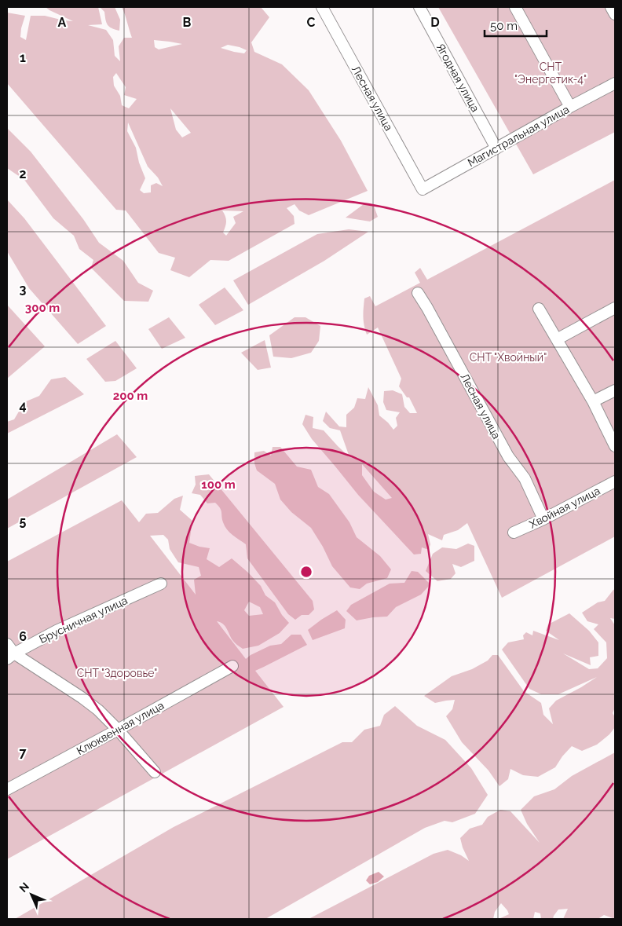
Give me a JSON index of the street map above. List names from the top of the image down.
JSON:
{
  "streets": {
    "street": [
      "Ягодная улица",
      "Лесная улица",
      "Магистральная улица",
      "Хвойная улица",
      "Брусничная улица",
      "Клюквенная улица"
    ]
  },
  "crossings": [
    ["Ягодная улица", "Магистральная улица"],
    ["Лесная улица", "Магистральная улица"],
    ["Лесная улица", "Хвойная улица"]
  ],
  "parks": ["СНТ \"Энергетик-4\"", "СНТ \"Хвойный\"", "СНТ \"Здоровье\""],
  "scale_bar": "50 m",
  "north": "top left",
  "grid": {
    "columns": [
      "A",
      "B",
      "C",
      "D"
    ],
    "rows": [
      "1",
      "2",
      "3",
      "4",
      "5",
      "6",
      "7"
    ]
  },
  "rings": ["300 m", "200 m", "100 m"]
}
